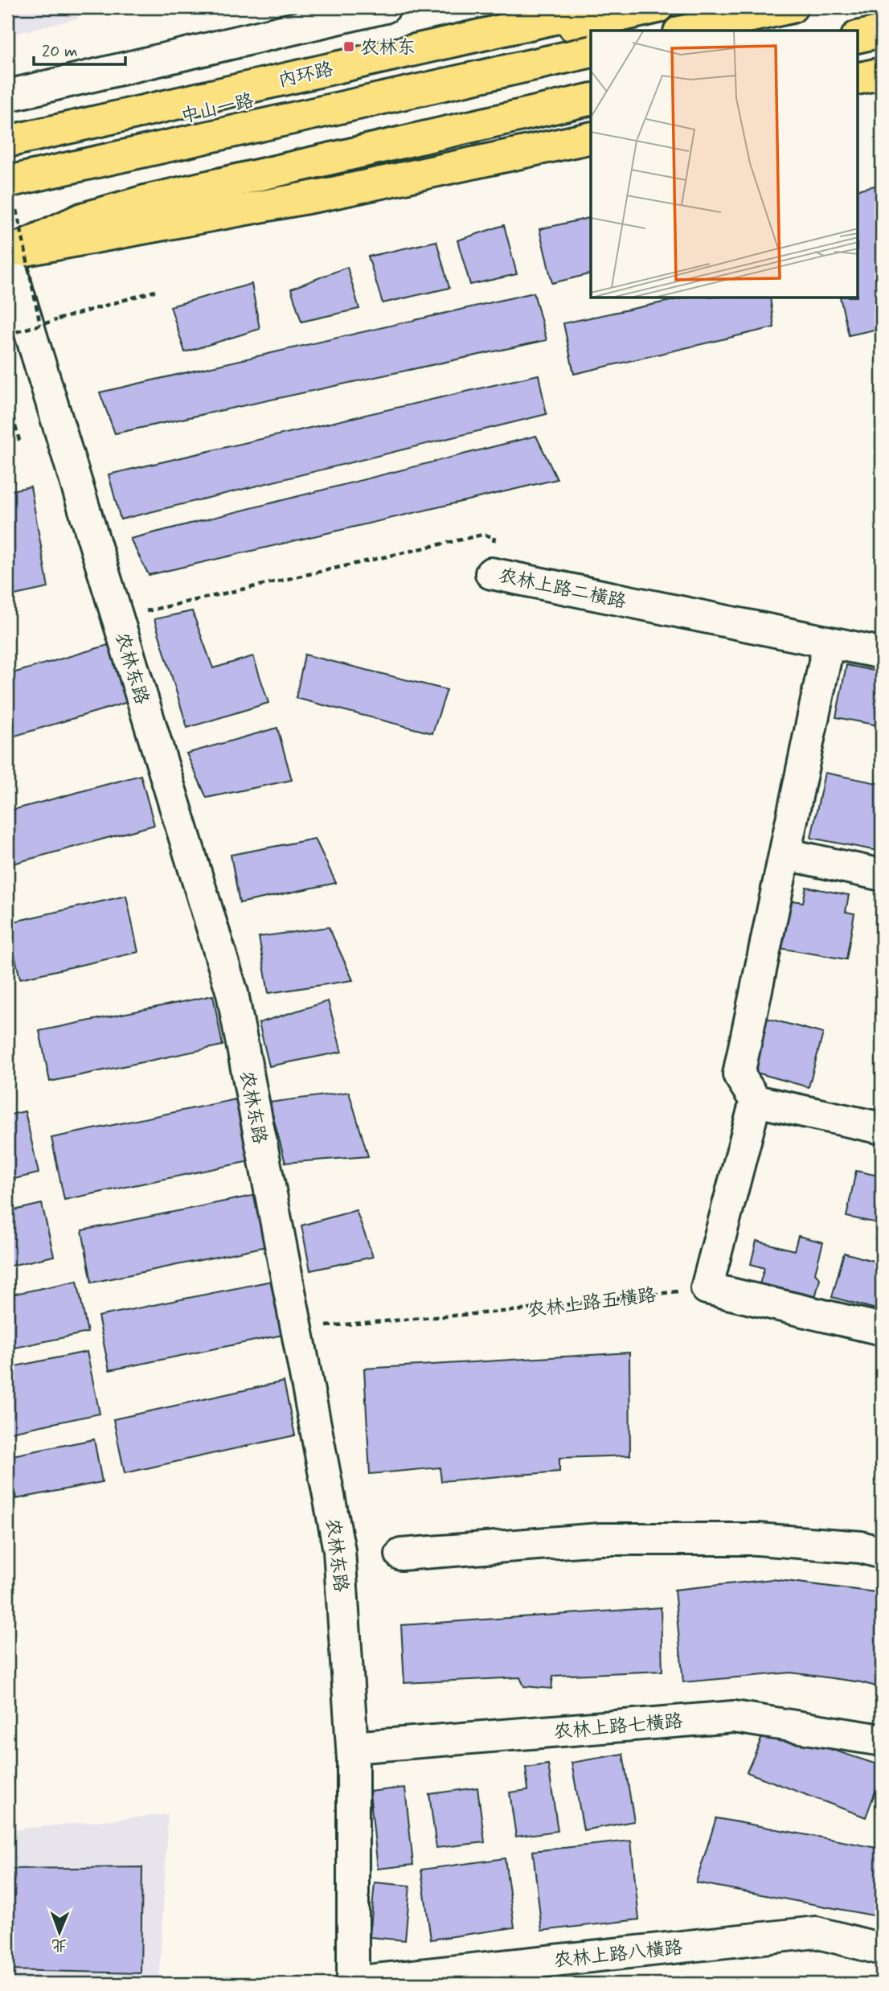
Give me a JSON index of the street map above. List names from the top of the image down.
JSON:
{
  "streets": {
    "main road": ["内环路", "中山一路"],
    "street": [
      "农林上路二横路",
      "农林东路",
      "农林上路七横路",
      "农林上路八横路"
    ],
    "path": ["农林上路五横路"]
  },
  "crossings": [
    ["农林上路二横路", "农林东路"],
    ["农林东路", "农林上路五横路"],
    ["农林东路", "农林上路七横路"],
    ["农林东路", "农林上路八横路"]
  ],
  "places": {
    "transit": ["农林东"]
  },
  "scale_bar": "20 m",
  "north": "bottom"
}
